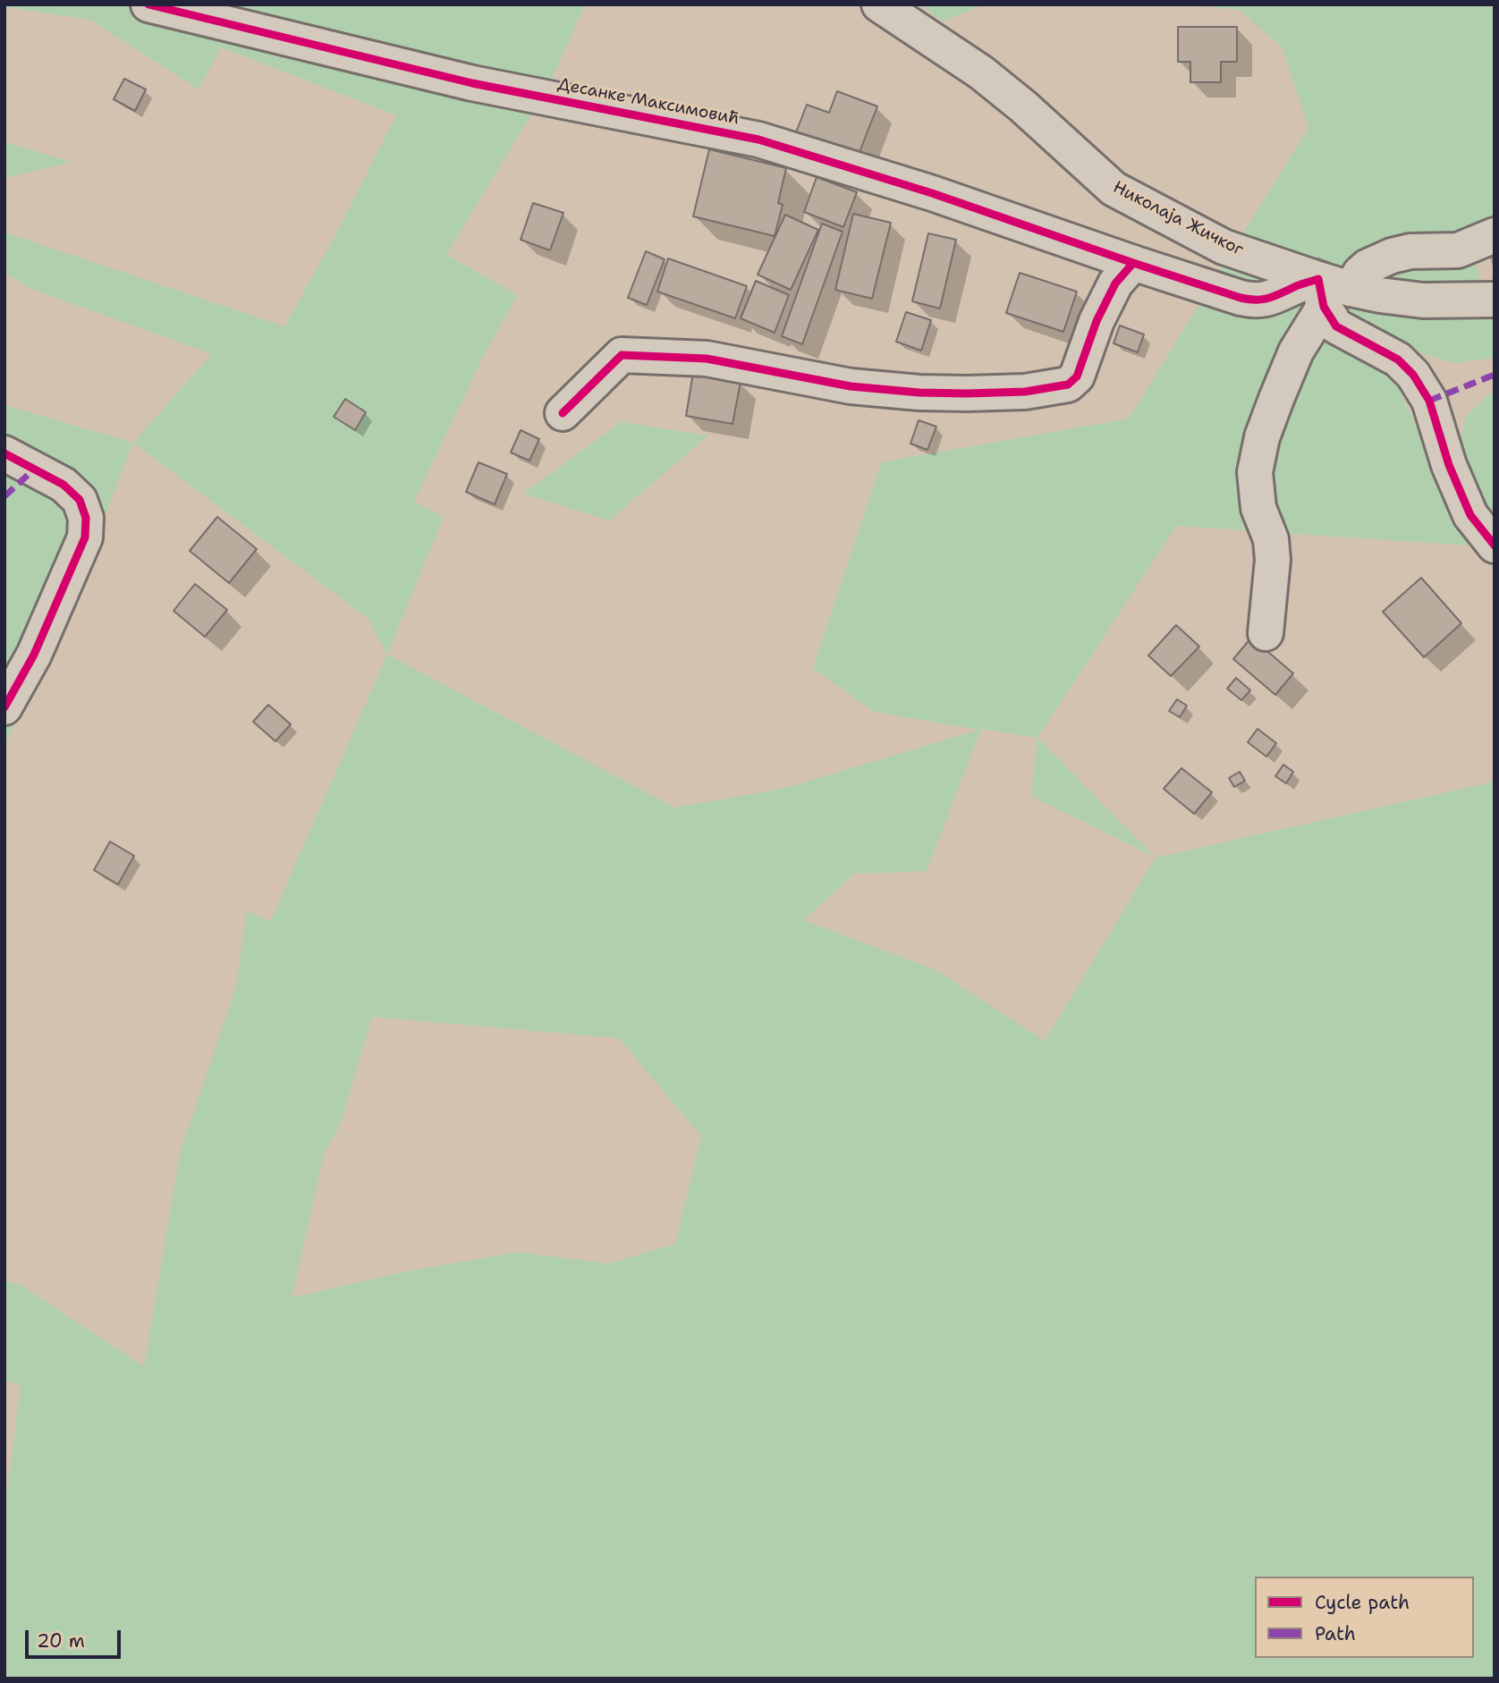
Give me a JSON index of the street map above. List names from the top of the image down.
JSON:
{
  "streets": {
    "street": ["Десанке Максимовић", "Николаја Жичког"]
  },
  "crossings": [
    ["Десанке Максимовић", "Николаја Жичког"]
  ],
  "legend": ["Cycle path", "Path"],
  "scale_bar": "20 m"
}
